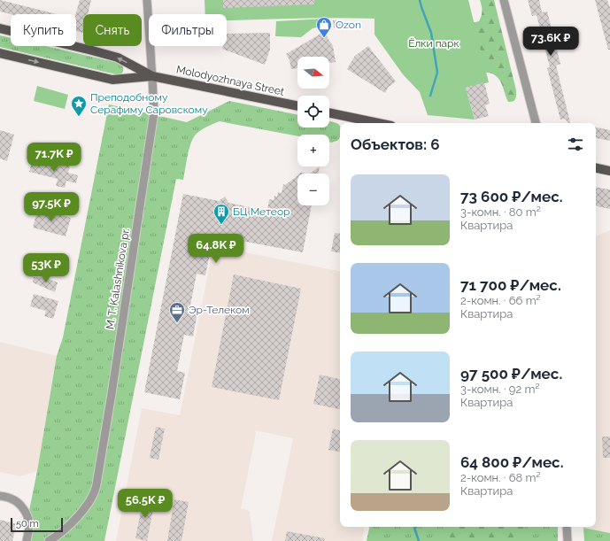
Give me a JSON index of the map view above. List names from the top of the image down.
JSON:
{
  "streets": {
    "main road": ["Molodyozhnaya Street"],
    "street": ["M. T. Kalashnikova pr."]
  },
  "crossings": [
    ["Molodyozhnaya Street", "M. T. Kalashnikova pr."]
  ],
  "parks": ["Ёлки парк"],
  "places": {
    "shop": ["Ozon"],
    "place": ["Преподобному Серафиму Саровскому"],
    "building": ["БЦ Метеор"],
    "office": ["Эр-Телеком"]
  },
  "scale_bar": "50 m",
  "north": "right",
  "page": {
    "chip": ["Купить", "Снять", "Фильтры"],
    "price": [
      "73.6K ₽",
      "71.7K ₽",
      "97.5K ₽",
      "64.8K ₽",
      "53K ₽",
      "56.5K ₽"
    ],
    "map_buttons": ["+", "−"],
    "heading": "Объектов: 6",
    "list": [
      {
        "name": "73 600 ₽/мес.",
        "note": "3-комн. · 80 m² · Квартира"
      },
      {
        "name": "71 700 ₽/мес.",
        "note": "2-комн. · 66 m² · Квартира"
      },
      {
        "name": "97 500 ₽/мес.",
        "note": "3-комн. · 92 m² · Квартира"
      },
      {
        "name": "64 800 ₽/мес.",
        "note": "2-комн. · 68 m² · Квартира"
      }
    ],
    "scale": "50 m"
  }
}
